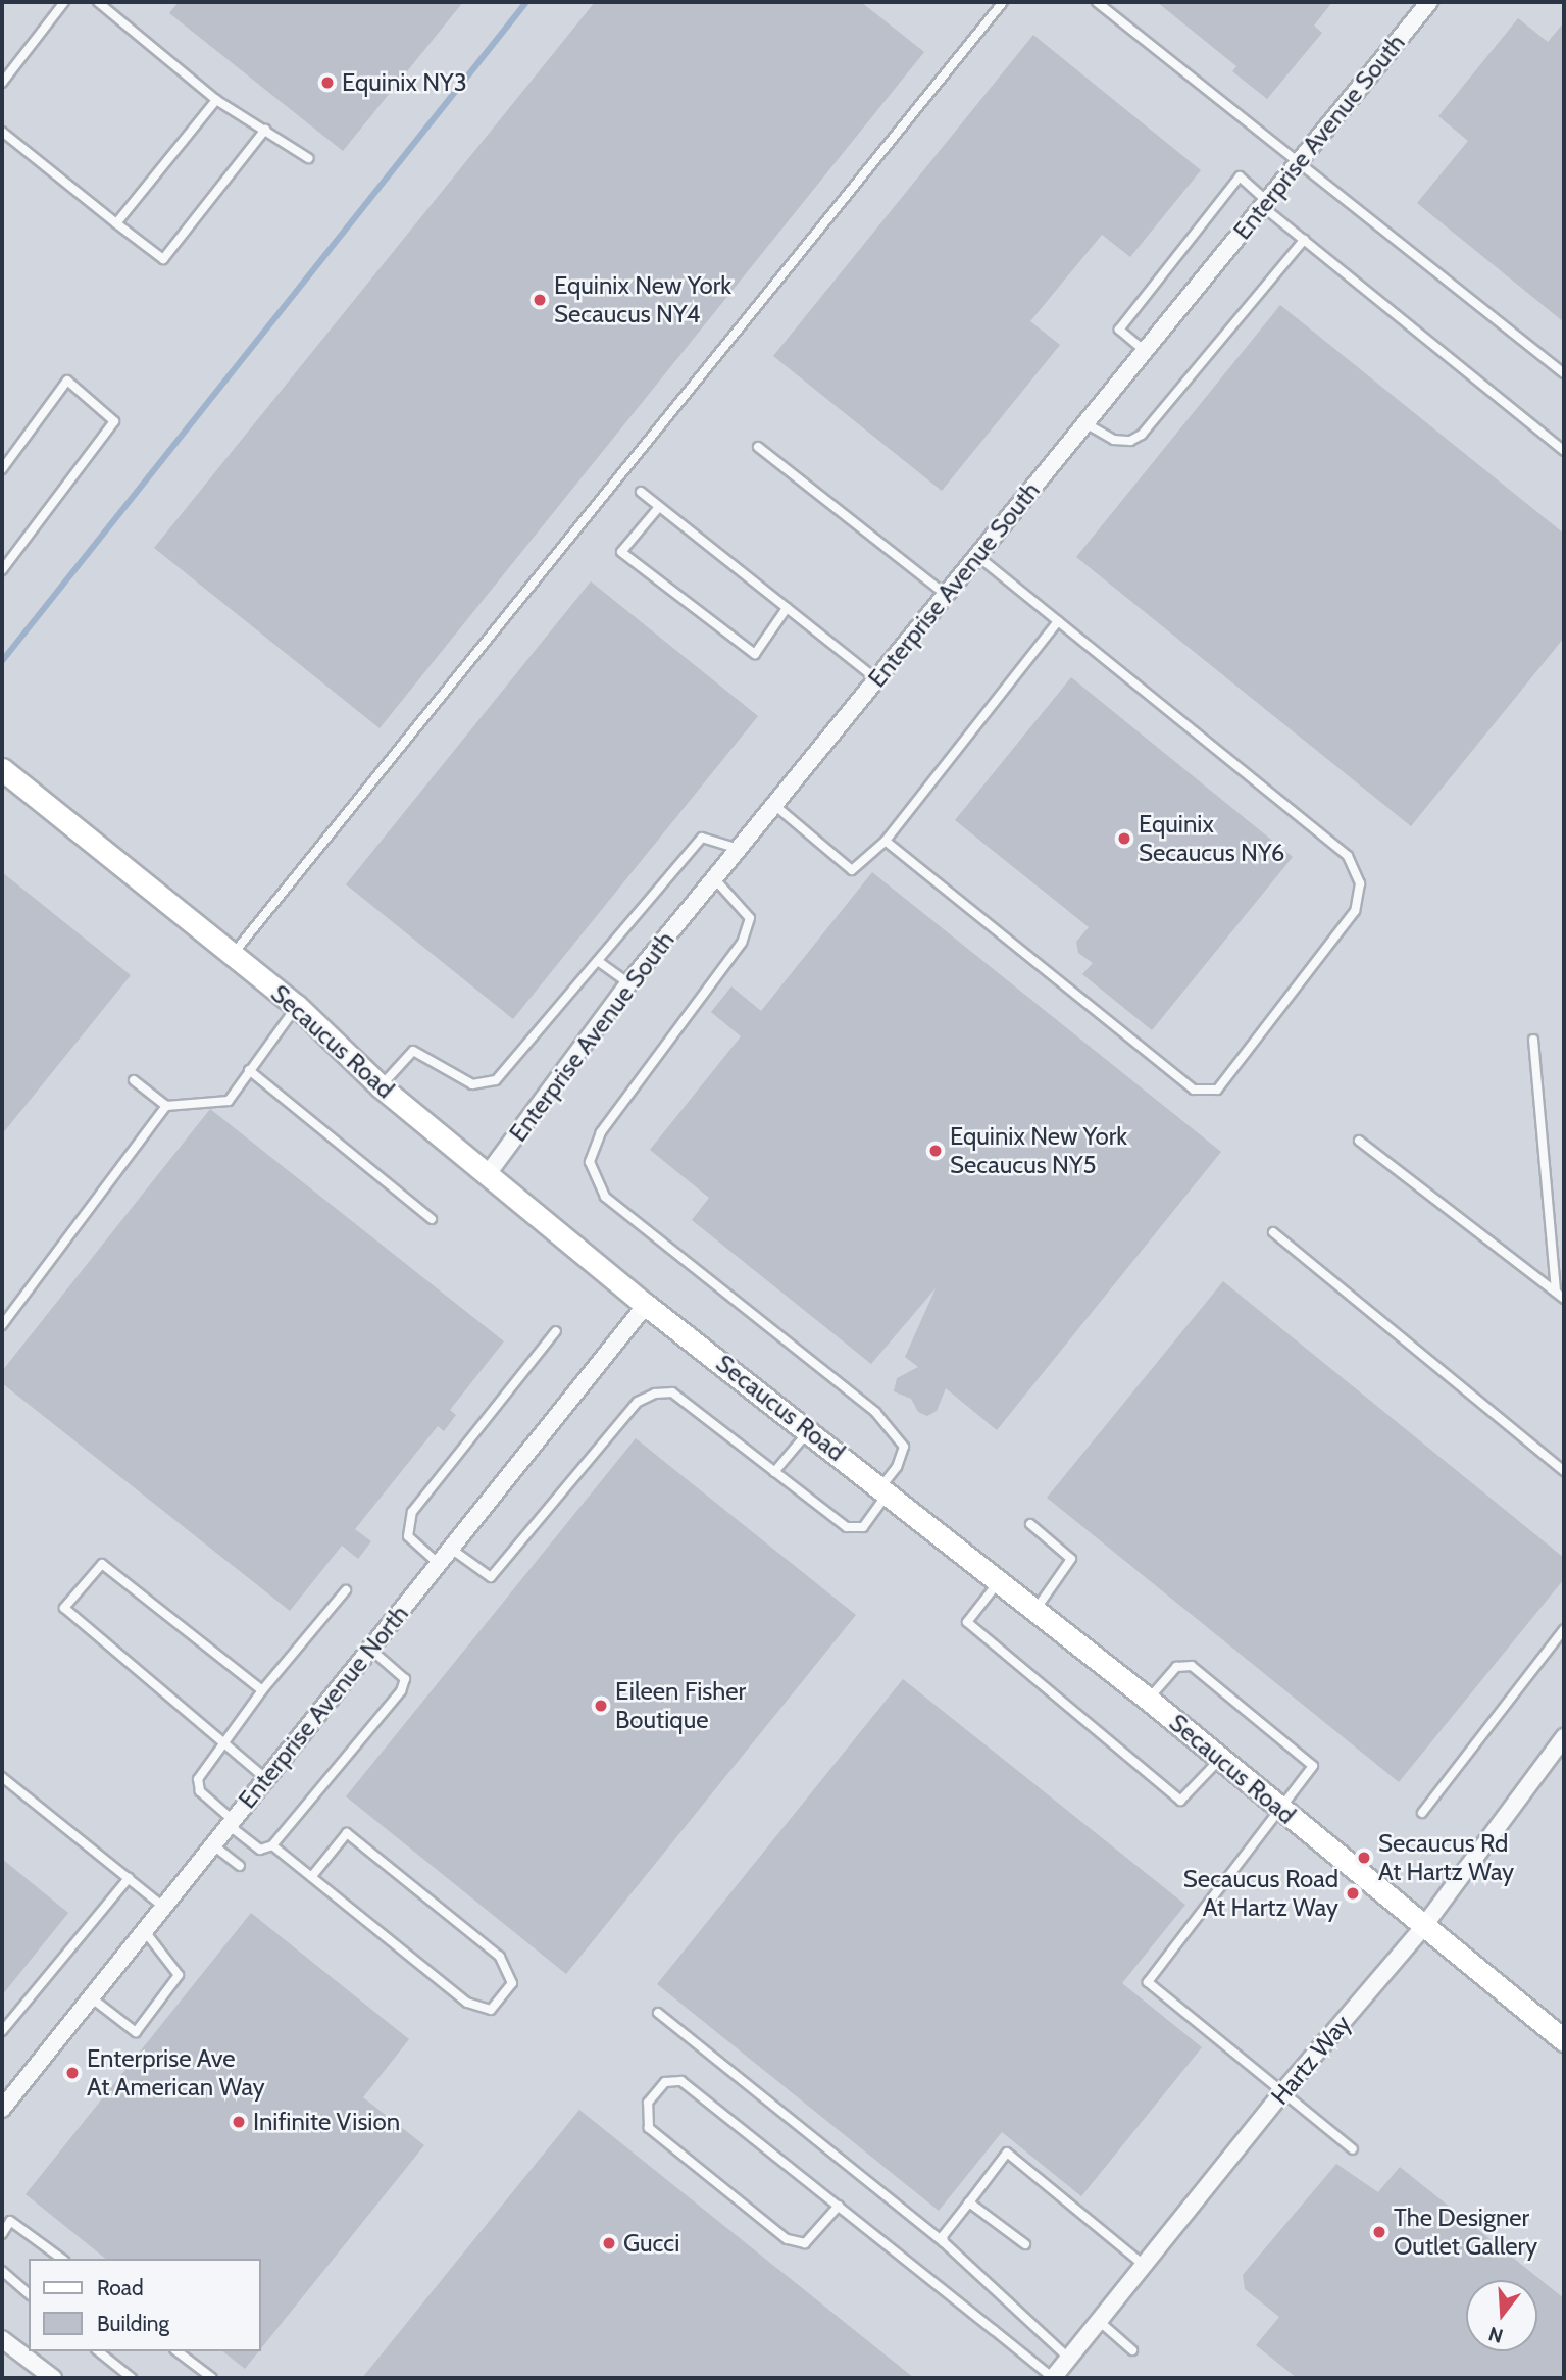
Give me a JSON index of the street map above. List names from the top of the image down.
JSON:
{
  "streets": {
    "main road": ["Secaucus Road"],
    "street": ["Enterprise Avenue South", "Enterprise Avenue North", "Hartz Way"]
  },
  "crossings": [
    ["Enterprise Avenue South", "Secaucus Road"],
    ["Secaucus Road", "Enterprise Avenue North"],
    ["Secaucus Road", "Hartz Way"]
  ],
  "places": [
    "Equinix NY3",
    "Equinix New York Secaucus NY4",
    "Equinix Secaucus NY6",
    "Equinix New York Secaucus NY5",
    "Eileen Fisher Boutique",
    "Secaucus Rd At Hartz Way",
    "Secaucus Road At Hartz Way",
    "Enterprise Ave At American Way",
    "Inifinite Vision",
    "The Designer Outlet Gallery",
    "Gucci"
  ],
  "legend": ["Road", "Building"],
  "north": "bottom"
}
